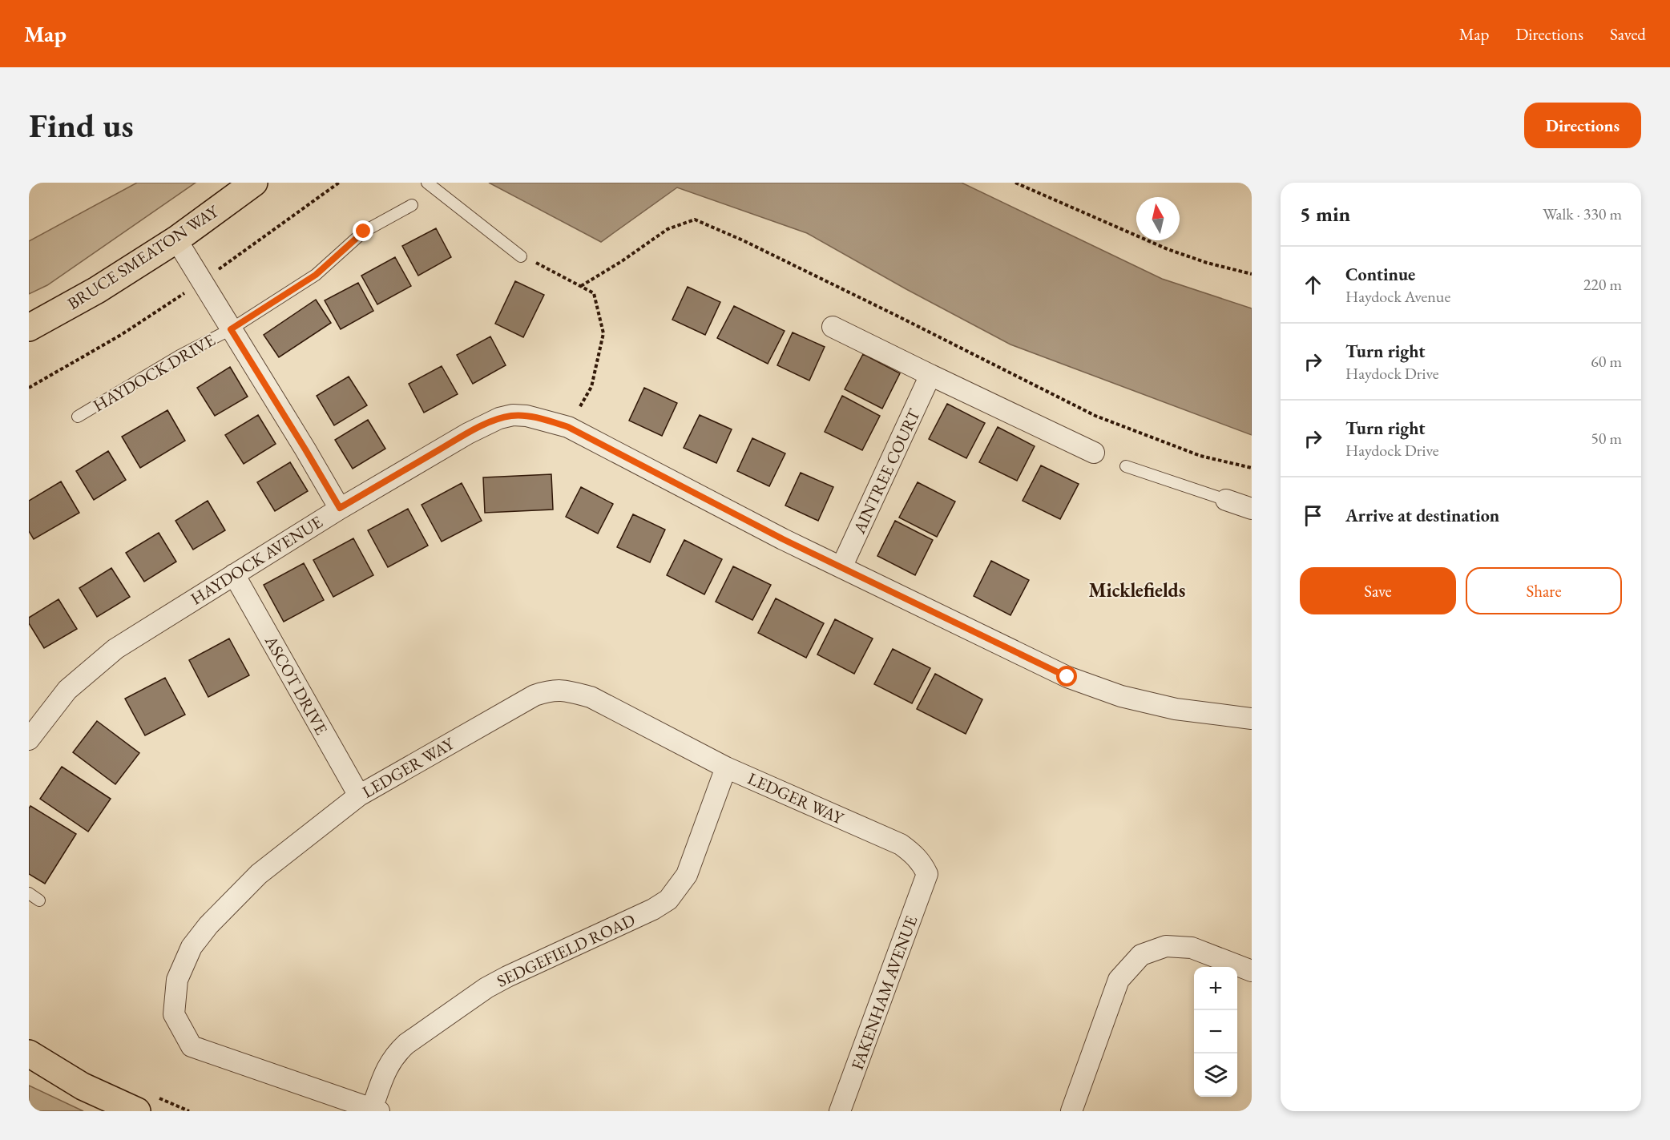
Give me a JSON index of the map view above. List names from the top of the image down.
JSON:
{
  "streets": {
    "main road": ["BRUCE SMEATON WAY"],
    "street": [
      "HAYDOCK DRIVE",
      "AINTREE COURT",
      "HAYDOCK AVENUE",
      "ASCOT DRIVE",
      "LEDGER WAY",
      "SEDGEFIELD ROAD",
      "FAKENHAM AVENUE"
    ]
  },
  "crossings": [
    ["BRUCE SMEATON WAY", "HAYDOCK DRIVE"],
    ["HAYDOCK DRIVE", "HAYDOCK AVENUE"],
    ["AINTREE COURT", "HAYDOCK AVENUE"],
    ["HAYDOCK AVENUE", "ASCOT DRIVE"],
    ["ASCOT DRIVE", "LEDGER WAY"],
    ["LEDGER WAY", "SEDGEFIELD ROAD"],
    ["LEDGER WAY", "FAKENHAM AVENUE"]
  ],
  "districts": ["Micklefields"],
  "north": "top",
  "page": {
    "header": "Map",
    "nav": ["Map", "Directions", "Saved"],
    "buttons": [
      "Directions",
      ["Save", "Share"]
    ],
    "title": "Find us",
    "heading": ["5 min", "Walk · 330 m"],
    "list": [
      ["Continue", "Haydock Avenue", "220 m"],
      ["Turn right", "Haydock Drive", "60 m"],
      ["Turn right", "Haydock Drive", "50 m"],
      "Arrive at destination"
    ],
    "map_buttons": ["+", "−"]
  }
}
